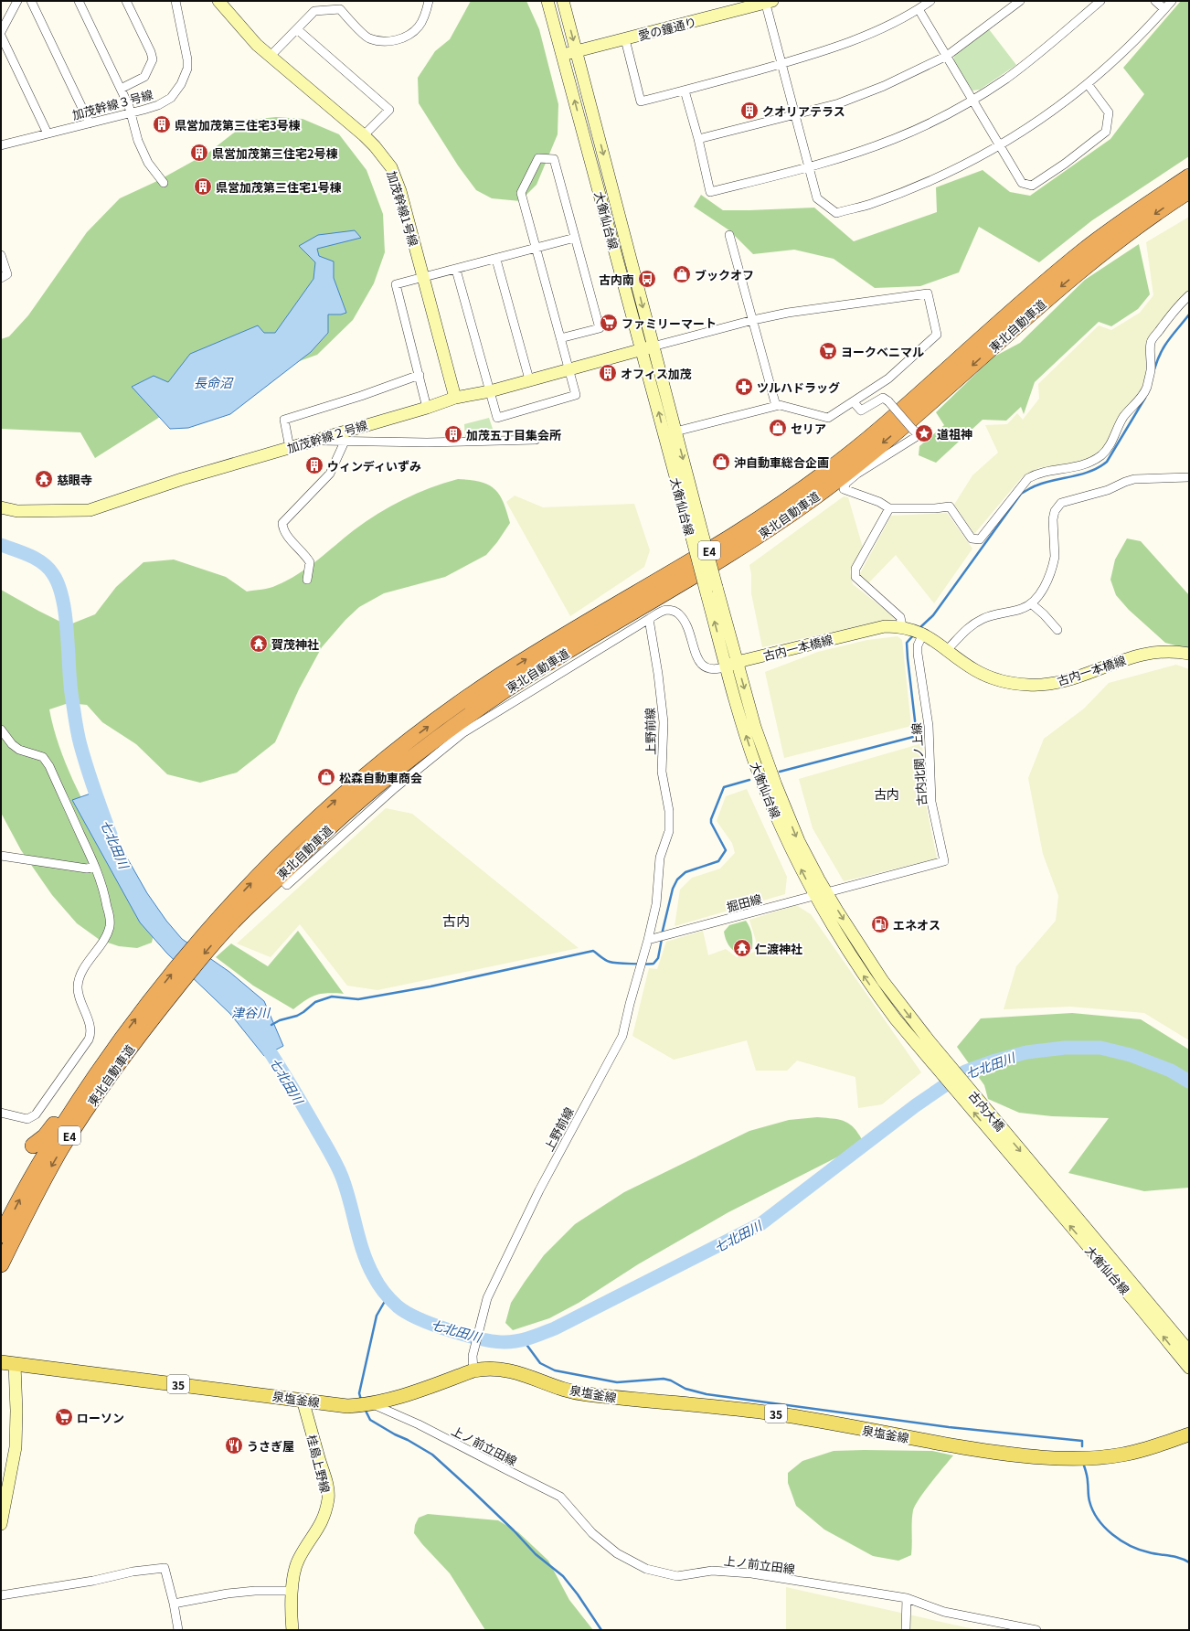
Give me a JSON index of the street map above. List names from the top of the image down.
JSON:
{
  "streets": {
    "highway": ["東北自動車道", "E4"],
    "main road": [
      "愛の鐘通り",
      "加茂幹線1号線",
      "大衡仙台線",
      "加茂幹線２号線",
      "古内一本橋線",
      "古内大橋",
      "35",
      "泉塩釜線",
      "桂島上野線"
    ],
    "street": [
      "加茂幹線３号線",
      "上野前線",
      "古内北関ノ上線",
      "掘田線",
      "上ノ前立田線"
    ]
  },
  "crossings": [
    ["愛の鐘通り", "大衡仙台線"],
    ["加茂幹線1号線", "加茂幹線２号線"],
    ["大衡仙台線", "加茂幹線２号線"],
    ["大衡仙台線", "古内一本橋線"],
    ["大衡仙台線", "古内北関ノ上線"],
    ["大衡仙台線", "掘田線"],
    ["大衡仙台線", "古内大橋"],
    ["古内一本橋線", "古内北関ノ上線"],
    ["上野前線", "掘田線"],
    ["上野前線", "泉塩釜線"],
    ["古内北関ノ上線", "掘田線"],
    ["泉塩釜線", "上ノ前立田線"],
    ["泉塩釜線", "桂島上野線"]
  ],
  "districts": ["古内", "古内"],
  "water": ["長命沼", "七北田川", "津谷川"],
  "places": {
    "building": [
      "クオリアテラス",
      "県営加茂第三住宅3号棟",
      "県営加茂第三住宅2号棟",
      "県営加茂第三住宅1号棟",
      "オフィス加茂",
      "加茂五丁目集会所",
      "ウィンディいずみ"
    ],
    "shop": [
      "ブックオフ",
      "セリア",
      "沖自動車総合企画",
      "松森自動車商会"
    ],
    "bus stop": ["古内南"],
    "supermarket": ["ファミリーマート", "ヨークベニマル", "ローソン"],
    "pharmacy": ["ツルハドラッグ"],
    "place": ["道祖神"],
    "temple": ["慈眼寺", "賀茂神社", "仁渡神社"],
    "fuel station": ["エネオス"],
    "restaurant": ["うさぎ屋"]
  }
}
